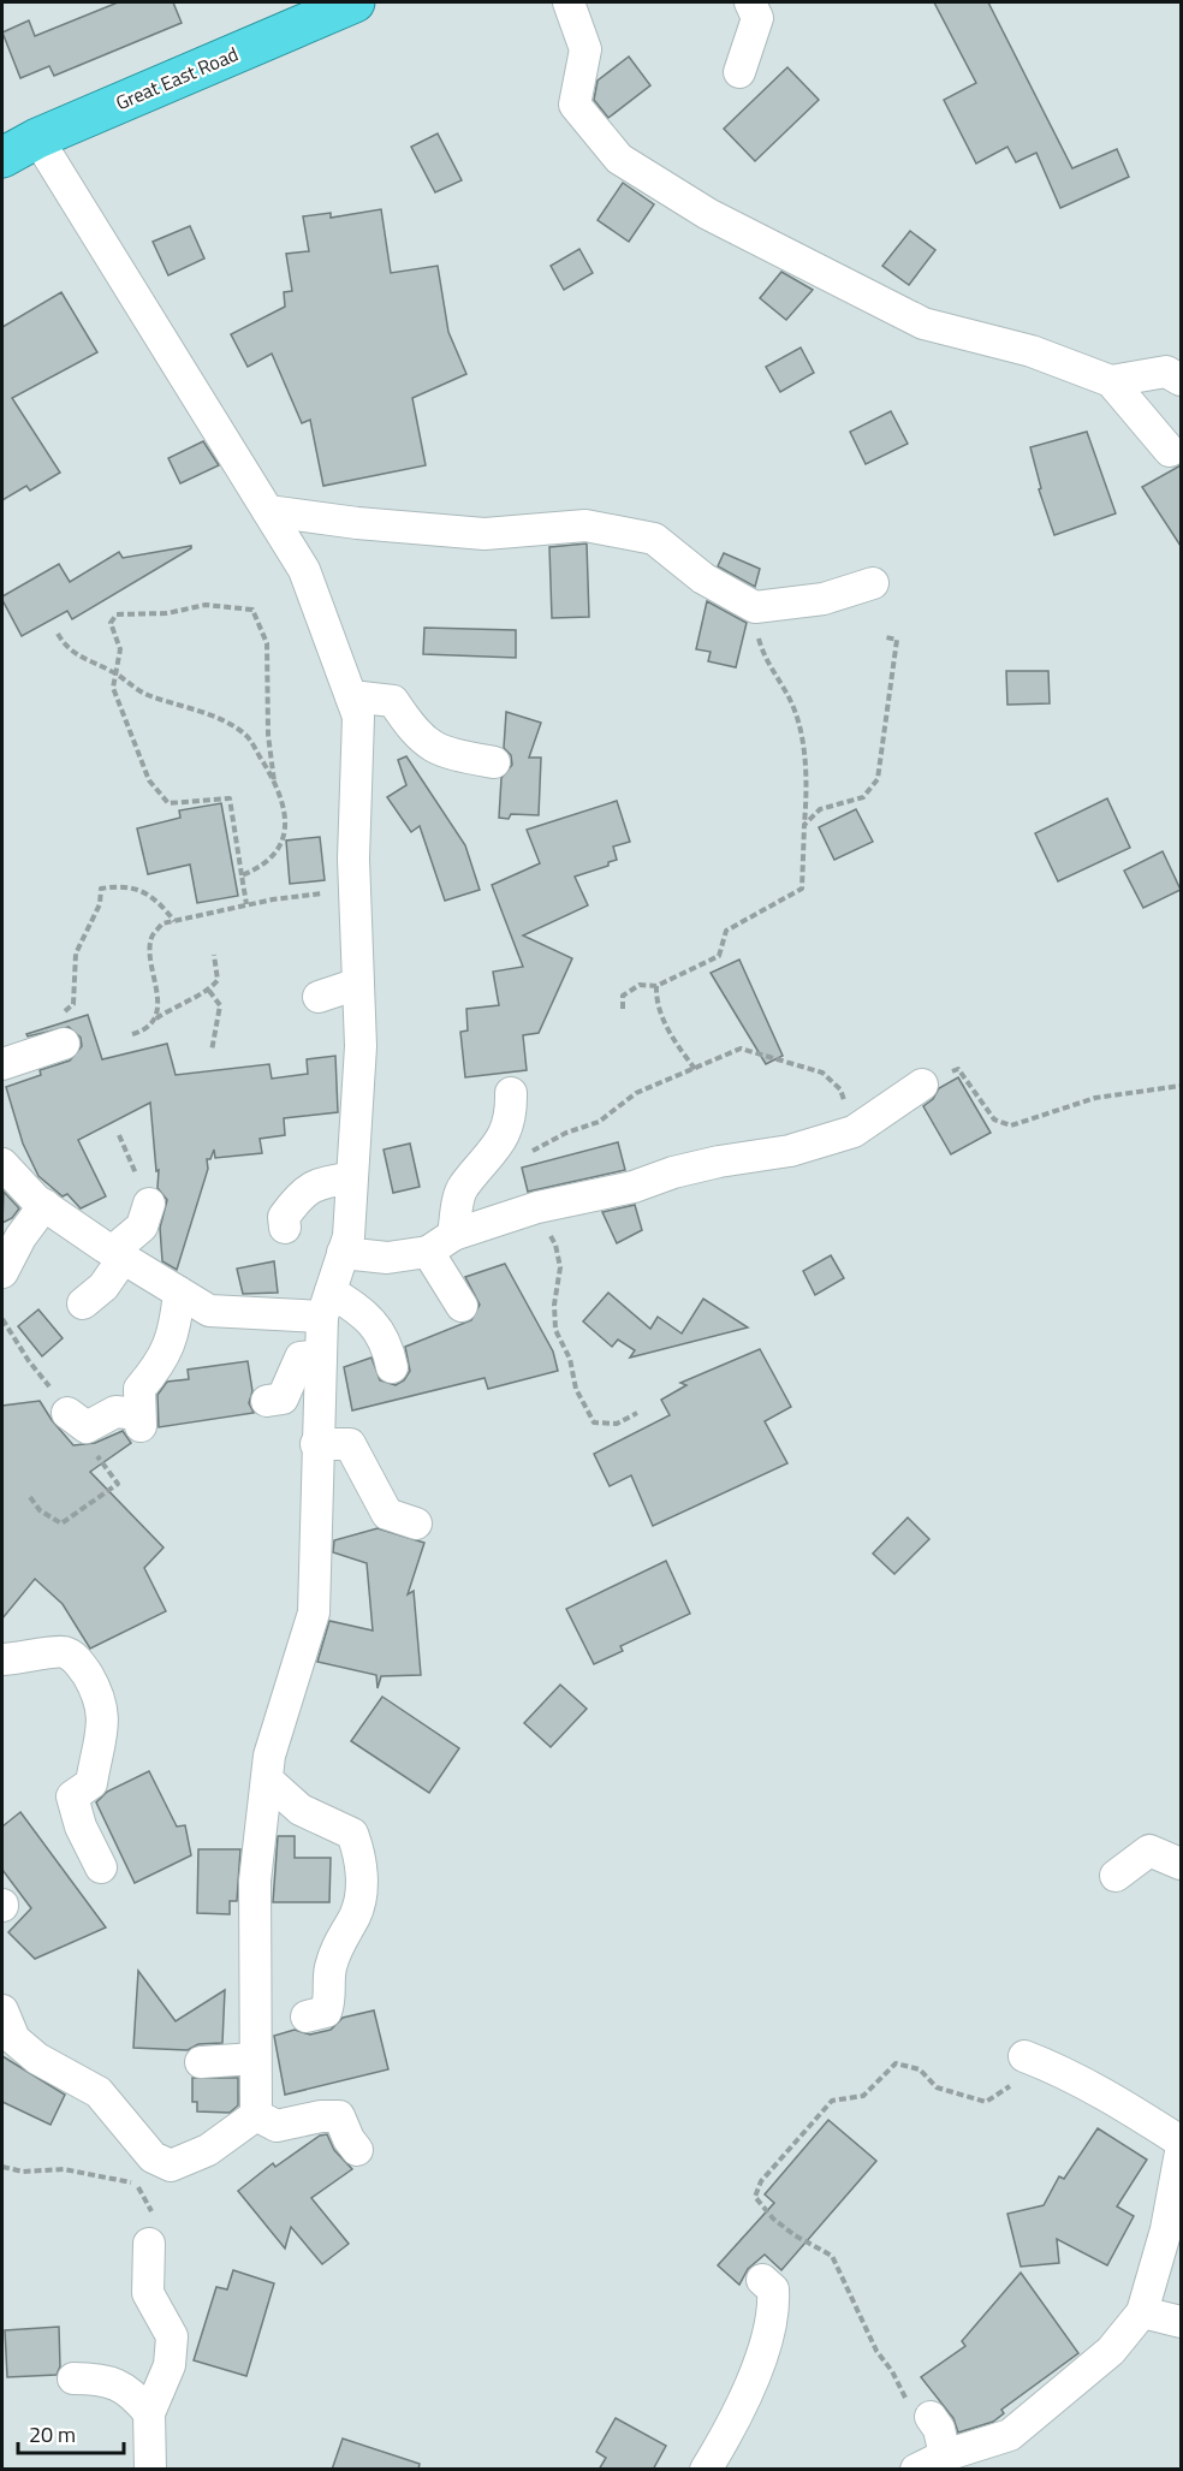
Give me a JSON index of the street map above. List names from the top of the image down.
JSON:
{
  "streets": {
    "highway": ["Great East Road"]
  },
  "scale_bar": "20 m"
}
